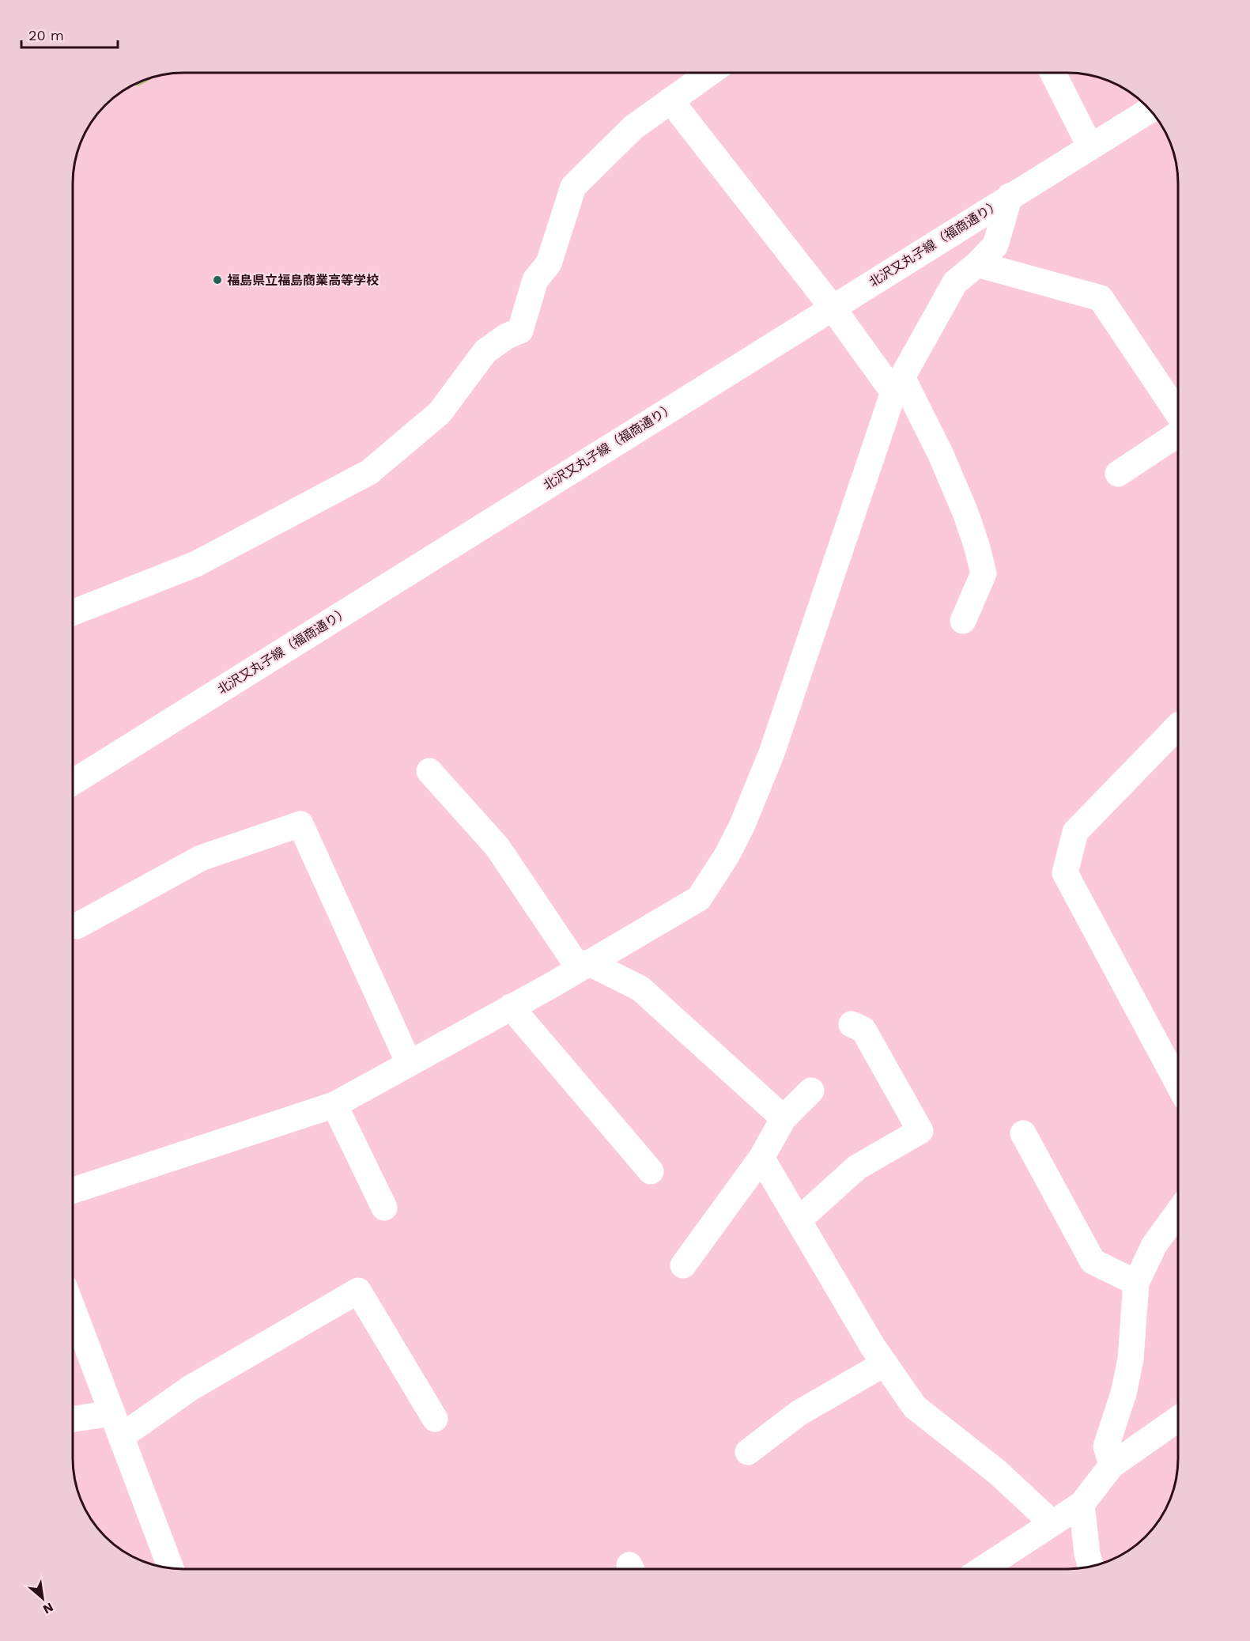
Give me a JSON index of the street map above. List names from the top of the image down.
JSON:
{
  "streets": {
    "street": ["北沢又丸子線（福商通り）"]
  },
  "places": ["福島県立福島商業高等学校"],
  "scale_bar": "20 m",
  "north": "bottom right"
}
